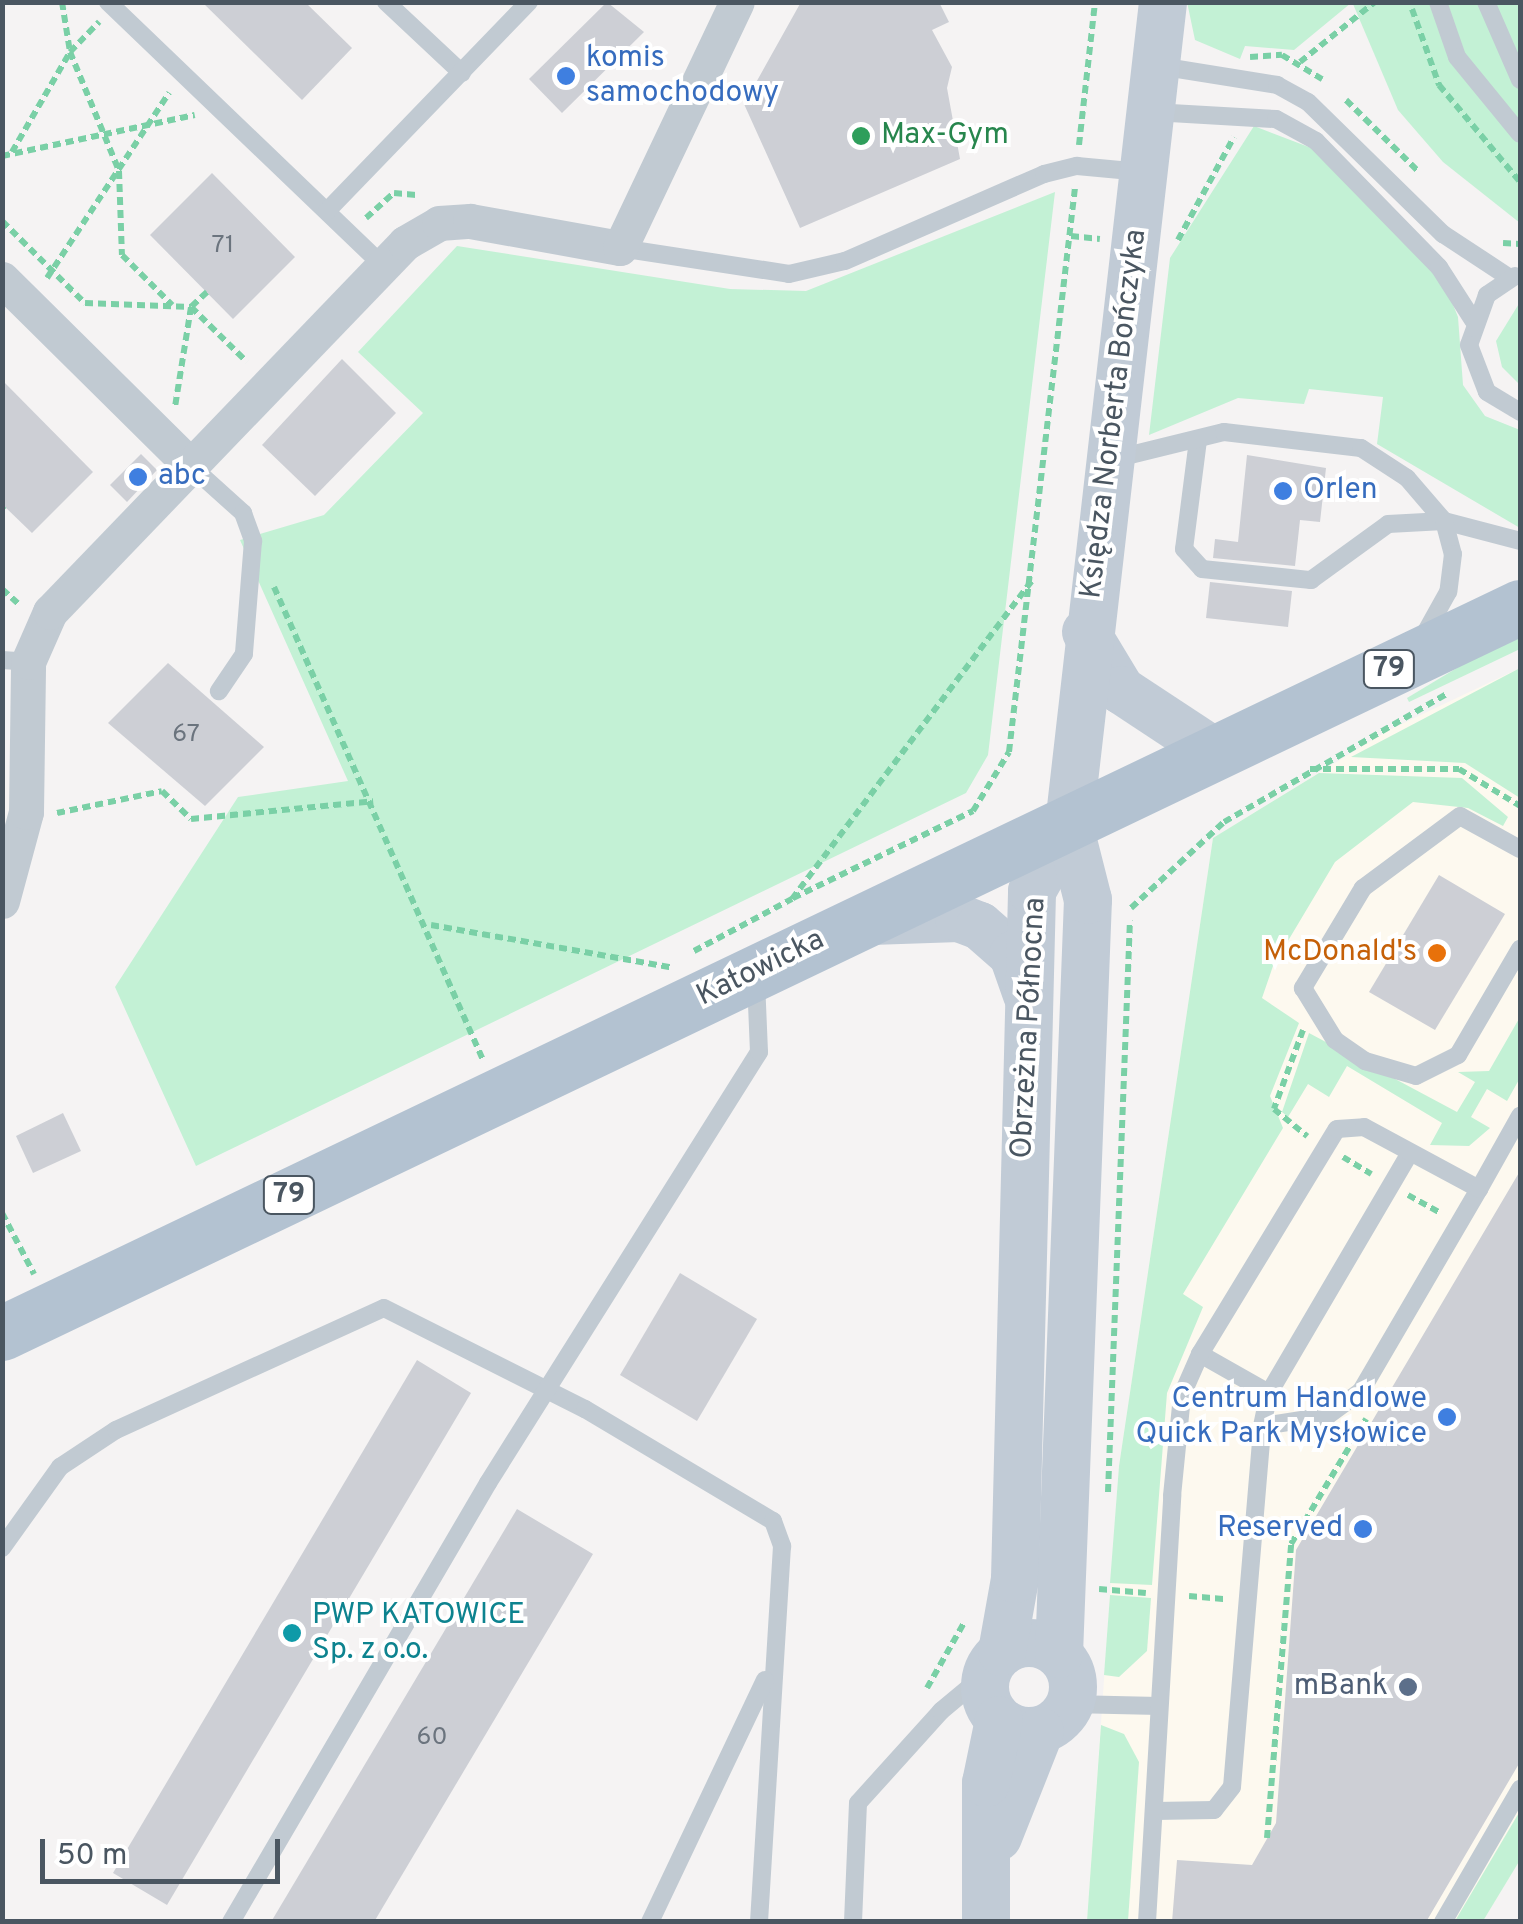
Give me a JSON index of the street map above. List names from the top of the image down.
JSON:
{
  "streets": {
    "main road": ["79", "Katowicka"],
    "street": ["Księdza Norberta Bończyka", "Obrzeżna Północna"]
  },
  "crossings": [
    ["Księdza Norberta Bończyka", "Katowicka"],
    ["Księdza Norberta Bończyka", "Obrzeżna Północna"],
    ["Katowicka", "Obrzeżna Północna"]
  ],
  "places": [
    "komis samochodowy",
    "Max-Gym",
    "abc",
    "Orlen",
    "McDonald's",
    "Centrum Handlowe Quick Park Mysłowice",
    "Reserved",
    "PWP KATOWICE Sp. z o.o.",
    "mBank"
  ],
  "house_numbers": ["71", "67", "60"],
  "scale_bar": "50 m"
}
